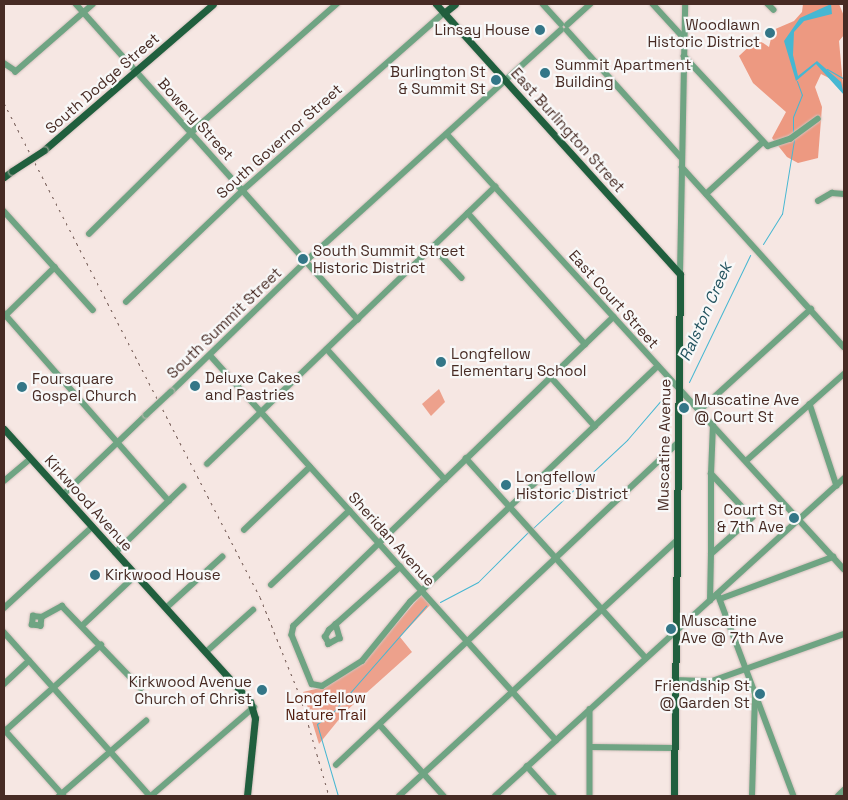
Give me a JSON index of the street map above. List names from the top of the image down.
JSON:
{
  "streets": {
    "main road": [
      "South Dodge Street",
      "East Burlington Street",
      "South Governor Street",
      "Muscatine Avenue",
      "Kirkwood Avenue"
    ],
    "street": [
      "Bowery Street",
      "East Court Street",
      "South Summit Street",
      "Sheridan Avenue"
    ]
  },
  "crossings": [
    ["South Dodge Street", "Bowery Street"],
    ["Bowery Street", "South Governor Street"],
    ["Bowery Street", "South Summit Street"],
    ["East Burlington Street", "South Governor Street"],
    ["East Burlington Street", "South Summit Street"],
    ["East Burlington Street", "Muscatine Avenue"],
    ["East Court Street", "South Summit Street"],
    ["East Court Street", "Muscatine Avenue"],
    ["South Summit Street", "Kirkwood Avenue"],
    ["South Summit Street", "Sheridan Avenue"]
  ],
  "water": ["Ralston Creek"],
  "parks": ["Longfellow Nature Trail"],
  "places": [
    "Linsay House",
    "Woodlawn Historic District",
    "Summit Apartment Building",
    "Burlington St & Summit St",
    "South Summit Street Historic District",
    "Longfellow Elementary School",
    "Deluxe Cakes and Pastries",
    "Foursquare Gospel Church",
    "Muscatine Ave @ Court St",
    "Longfellow Historic District",
    "Court St & 7th Ave",
    "Kirkwood House",
    "Muscatine Ave @ 7th Ave",
    "Kirkwood Avenue Church of Christ",
    "Friendship St @ Garden St"
  ]
}
